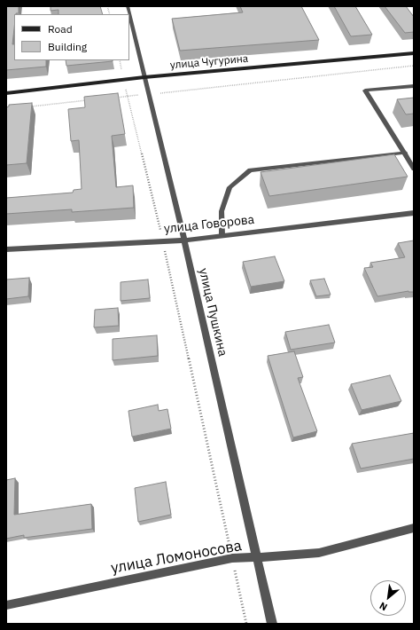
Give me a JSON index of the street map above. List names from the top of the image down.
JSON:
{
  "streets": {
    "street": [
      "улица Чугурина",
      "улица Говорова",
      "улица Пушкина",
      "улица Ломоносова"
    ]
  },
  "crossings": [
    ["улица Чугурина", "улица Пушкина"],
    ["улица Говорова", "улица Пушкина"],
    ["улица Пушкина", "улица Ломоносова"]
  ],
  "legend": ["Road", "Building"],
  "north": "bottom left"
}
